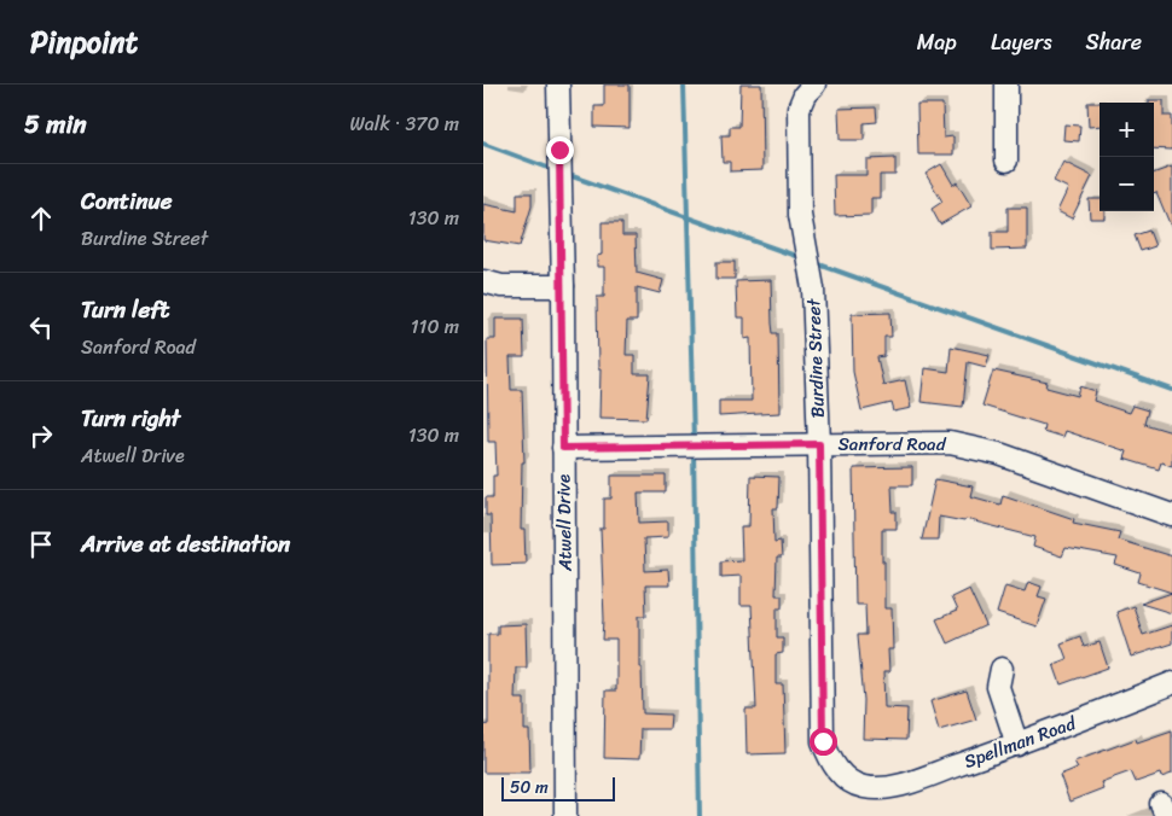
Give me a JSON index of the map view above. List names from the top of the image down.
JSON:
{
  "streets": {
    "street": [
      "Burdine Street",
      "Sanford Road",
      "Atwell Drive",
      "Spellman Road"
    ]
  },
  "crossings": [
    ["Burdine Street", "Sanford Road"],
    ["Burdine Street", "Spellman Road"],
    ["Sanford Road", "Atwell Drive"]
  ],
  "scale_bar": "50 m",
  "page": {
    "header": "Pinpoint",
    "nav": ["Map", "Layers", "Share"],
    "heading": ["5 min", "Walk · 370 m"],
    "map_buttons": ["+", "−"],
    "list": [
      ["Continue", "Burdine Street", "130 m"],
      ["Turn left", "Sanford Road", "110 m"],
      ["Turn right", "Atwell Drive", "130 m"],
      "Arrive at destination"
    ],
    "scale": "50 m"
  }
}
